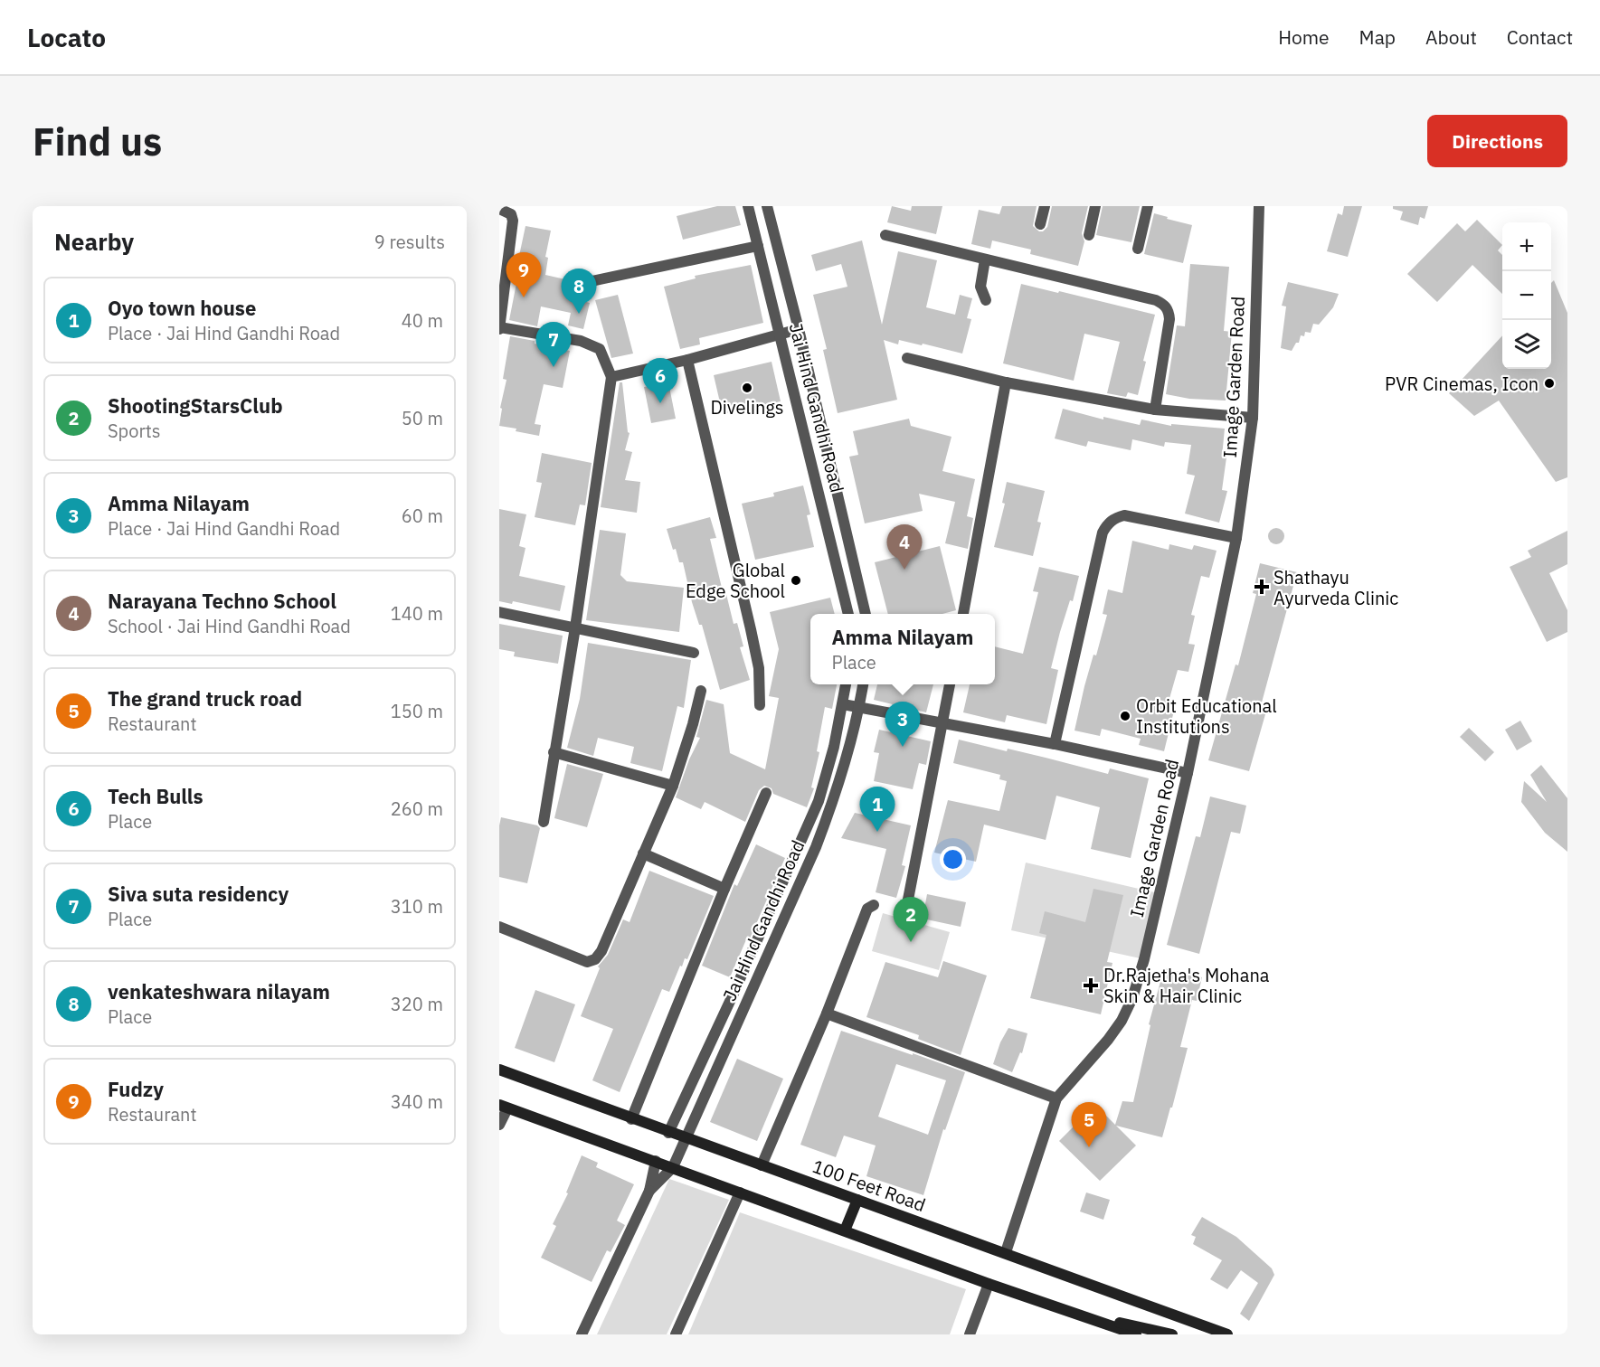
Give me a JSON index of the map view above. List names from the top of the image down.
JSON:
{
  "streets": {
    "main road": ["100 Feet Road"],
    "street": ["Image Garden Road", "Jai Hind Gandhi Road"]
  },
  "crossings": [
    ["Image Garden Road", "100 Feet Road"],
    ["Jai Hind Gandhi Road", "100 Feet Road"]
  ],
  "places": {
    "other": [
      "PVR Cinemas, Icon",
      "Divelings",
      "Global Edge School",
      "Orbit Educational Institutions"
    ],
    "health": ["Shathayu Ayurveda Clinic", "Dr.Rajetha's Mohana Skin & Hair Clinic"]
  },
  "page": {
    "header": "Locato",
    "nav": [
      "Home",
      "Map",
      "About",
      "Contact"
    ],
    "buttons": "Directions",
    "title": "Find us",
    "heading": ["Nearby", "9 results"],
    "map_buttons": ["+", "−"],
    "pins": [
      "9",
      "8",
      "7",
      "6",
      "4",
      "3",
      "1",
      "2",
      "5"
    ],
    "list": [
      {
        "mark": "1",
        "name": "Oyo town house",
        "note": "Place · Jai Hind Gandhi Road",
        "value": "40 m"
      },
      {
        "mark": "2",
        "name": "ShootingStarsClub",
        "note": "Sports",
        "value": "50 m"
      },
      {
        "mark": "3",
        "name": "Amma Nilayam",
        "note": "Place · Jai Hind Gandhi Road",
        "value": "60 m"
      },
      {
        "mark": "4",
        "name": "Narayana Techno School",
        "note": "School · Jai Hind Gandhi Road",
        "value": "140 m"
      },
      {
        "mark": "5",
        "name": "The grand truck road",
        "note": "Restaurant",
        "value": "150 m"
      },
      {
        "mark": "6",
        "name": "Tech Bulls",
        "note": "Place",
        "value": "260 m"
      },
      {
        "mark": "7",
        "name": "Siva suta residency",
        "note": "Place",
        "value": "310 m"
      },
      {
        "mark": "8",
        "name": "venkateshwara nilayam",
        "note": "Place",
        "value": "320 m"
      },
      {
        "mark": "9",
        "name": "Fudzy",
        "note": "Restaurant",
        "value": "340 m"
      }
    ],
    "popup": ["Amma Nilayam", "Place"]
  }
}
